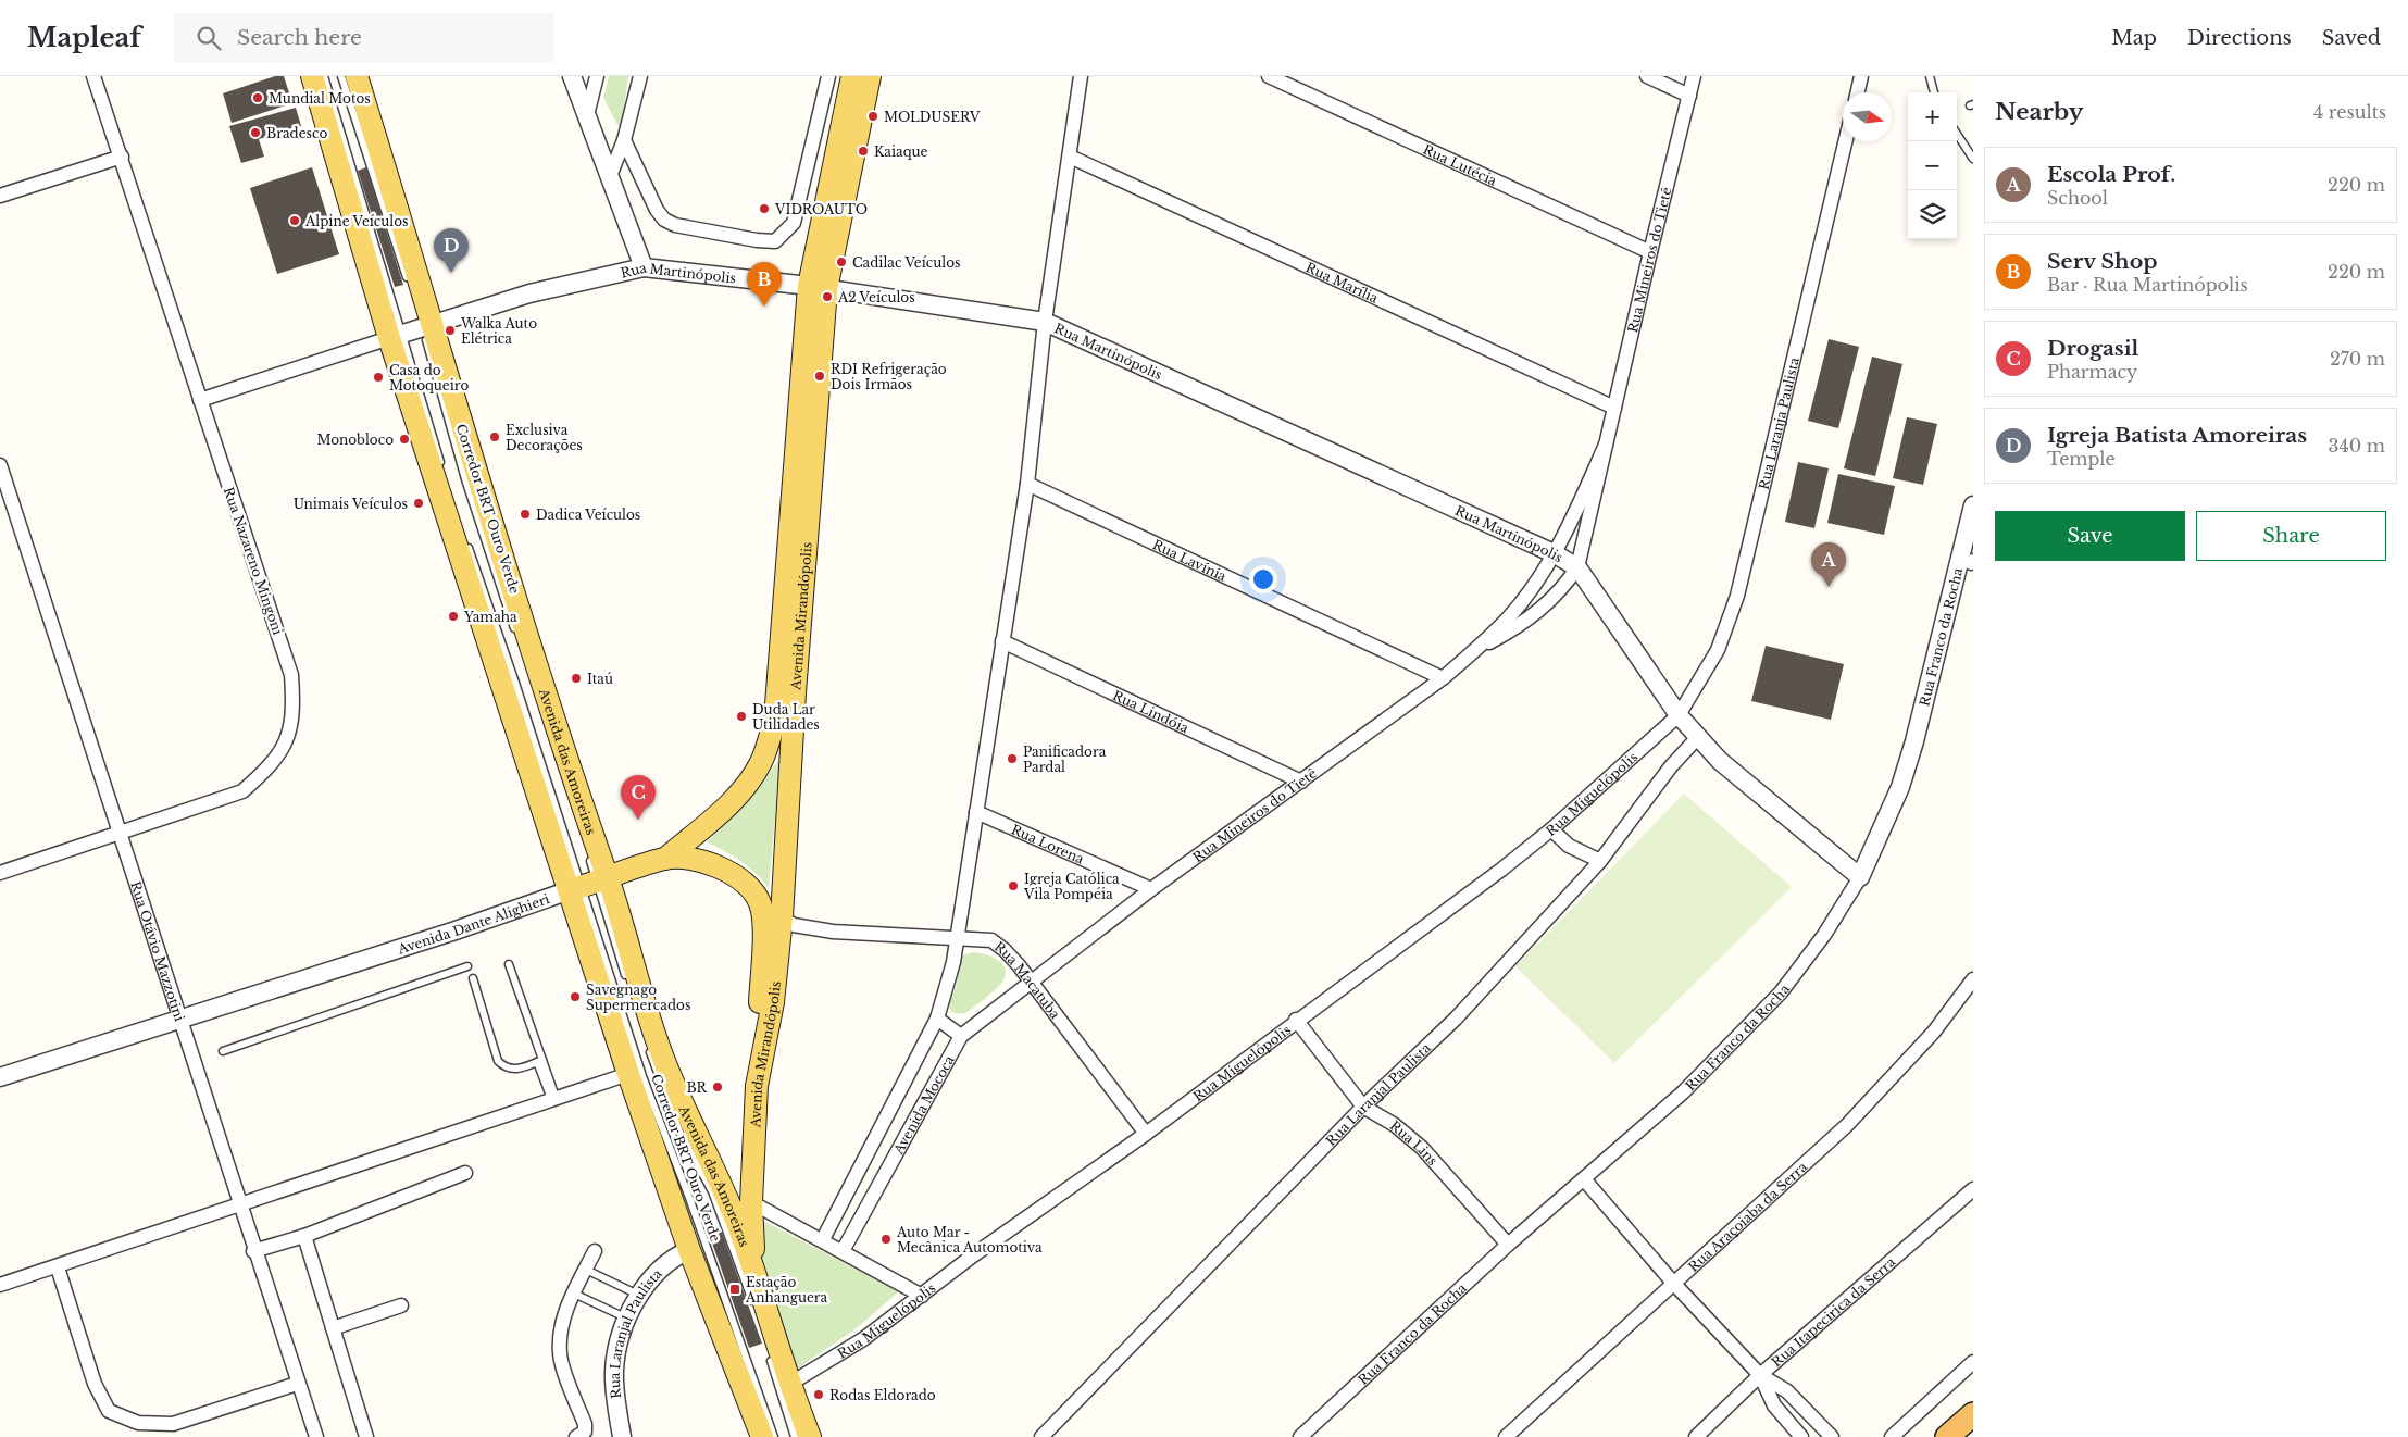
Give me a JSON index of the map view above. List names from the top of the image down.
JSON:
{
  "streets": {
    "main road": ["Avenida Mirandópolis", "Avenida das Amoreiras", "Avenida Dante Alighieri"],
    "street": [
      "Rua Lutécia",
      "Rua Mineiros do Tietê",
      "Rua Martinópolis",
      "Rua Marília",
      "Rua Laranja Paulista",
      "Rua Lavínia",
      "Rua Nazareno Mingoni",
      "Rua Franco da Rocha",
      "Rua Lindóia",
      "Rua Miguelópolis",
      "Rua Lorena",
      "Rua Otávio Mazzotini",
      "Rua Macatuba",
      "Rua Laranjal Paulista",
      "Avenida Mococa",
      "Rua Lins",
      "Rua Araçoiaba da Serra",
      "Rua Itapecirica da Serra"
    ],
    "lane": ["Corredor BRT Ouro Verde"]
  },
  "crossings": [
    ["Rua Lutécia", "Rua Mineiros do Tietê"],
    ["Rua Mineiros do Tietê", "Rua Martinópolis"],
    ["Rua Mineiros do Tietê", "Rua Marília"],
    ["Rua Mineiros do Tietê", "Rua Lavínia"],
    ["Rua Mineiros do Tietê", "Rua Lindóia"],
    ["Rua Mineiros do Tietê", "Rua Lorena"],
    ["Rua Mineiros do Tietê", "Rua Macatuba"],
    ["Rua Mineiros do Tietê", "Avenida Mococa"],
    ["Rua Martinópolis", "Rua Laranja Paulista"],
    ["Rua Martinópolis", "Corredor BRT Ouro Verde"],
    ["Rua Martinópolis", "Rua Nazareno Mingoni"],
    ["Rua Martinópolis", "Avenida Mirandópolis"],
    ["Rua Martinópolis", "Rua Franco da Rocha"],
    ["Rua Martinópolis", "Avenida das Amoreiras"],
    ["Rua Martinópolis", "Rua Miguelópolis"],
    ["Rua Martinópolis", "Rua Laranjal Paulista"],
    ["Rua Martinópolis", "Avenida Mococa"],
    ["Rua Marília", "Avenida Mococa"],
    ["Rua Laranja Paulista", "Rua Miguelópolis"],
    ["Corredor BRT Ouro Verde", "Avenida das Amoreiras"],
    ["Corredor BRT Ouro Verde", "Avenida Dante Alighieri"],
    ["Rua Lavínia", "Avenida Mococa"],
    ["Rua Nazareno Mingoni", "Rua Otávio Mazzotini"],
    ["Avenida Mirandópolis", "Avenida das Amoreiras"],
    ["Avenida Mirandópolis", "Avenida Dante Alighieri"],
    ["Avenida Mirandópolis", "Rua Macatuba"],
    ["Rua Franco da Rocha", "Rua Lins"],
    ["Rua Lindóia", "Avenida Mococa"],
    ["Avenida das Amoreiras", "Rua Miguelópolis"],
    ["Avenida das Amoreiras", "Avenida Dante Alighieri"],
    ["Avenida das Amoreiras", "Rua Laranjal Paulista"],
    ["Rua Miguelópolis", "Rua Macatuba"],
    ["Rua Miguelópolis", "Rua Lins"],
    ["Rua Lorena", "Avenida Mococa"],
    ["Avenida Dante Alighieri", "Rua Otávio Mazzotini"],
    ["Avenida Dante Alighieri", "Rua Macatuba"],
    ["Rua Macatuba", "Avenida Mococa"],
    ["Rua Laranjal Paulista", "Rua Lins"]
  ],
  "places": {
    "other": [
      "Mundial Motos",
      "MOLDUSERV",
      "Bradesco",
      "Kaiaque",
      "VIDROAUTO",
      "Alpine Veículos",
      "Cadilac Veículos",
      "A2 Veículos",
      "Walka Auto Elétrica",
      "RDI Refrigeração Dois Irmãos",
      "Casa do Motoqueiro",
      "Exclusiva Decorações",
      "Monobloco",
      "Unimais Veículos",
      "Dadica Veículos",
      "Yamaha",
      "Itaú",
      "Duda Lar Utilidades",
      "Panificadora Pardal",
      "Igreja Católica Vila Pompéia",
      "Savegnago Supermercados",
      "BR",
      "Auto Mar - Mecânica Automotiva",
      "Rodas Eldorado"
    ],
    "transit": ["Estação Anhanguera"]
  },
  "north": "right",
  "page": {
    "header": "Mapleaf",
    "search": "Search here",
    "nav": ["Map", "Directions", "Saved"],
    "heading": ["Nearby", "4 results"],
    "map_buttons": ["+", "−"],
    "list": [
      {
        "mark": "A",
        "name": "Escola Prof.",
        "note": "School",
        "value": "220 m"
      },
      {
        "mark": "B",
        "name": "Serv Shop",
        "note": "Bar · Rua Martinópolis",
        "value": "220 m"
      },
      {
        "mark": "C",
        "name": "Drogasil",
        "note": "Pharmacy",
        "value": "270 m"
      },
      {
        "mark": "D",
        "name": "Igreja Batista Amoreiras",
        "note": "Temple",
        "value": "340 m"
      }
    ],
    "pins": [
      "D",
      "B",
      "A",
      "C"
    ],
    "buttons": ["Save", "Share"]
  }
}
